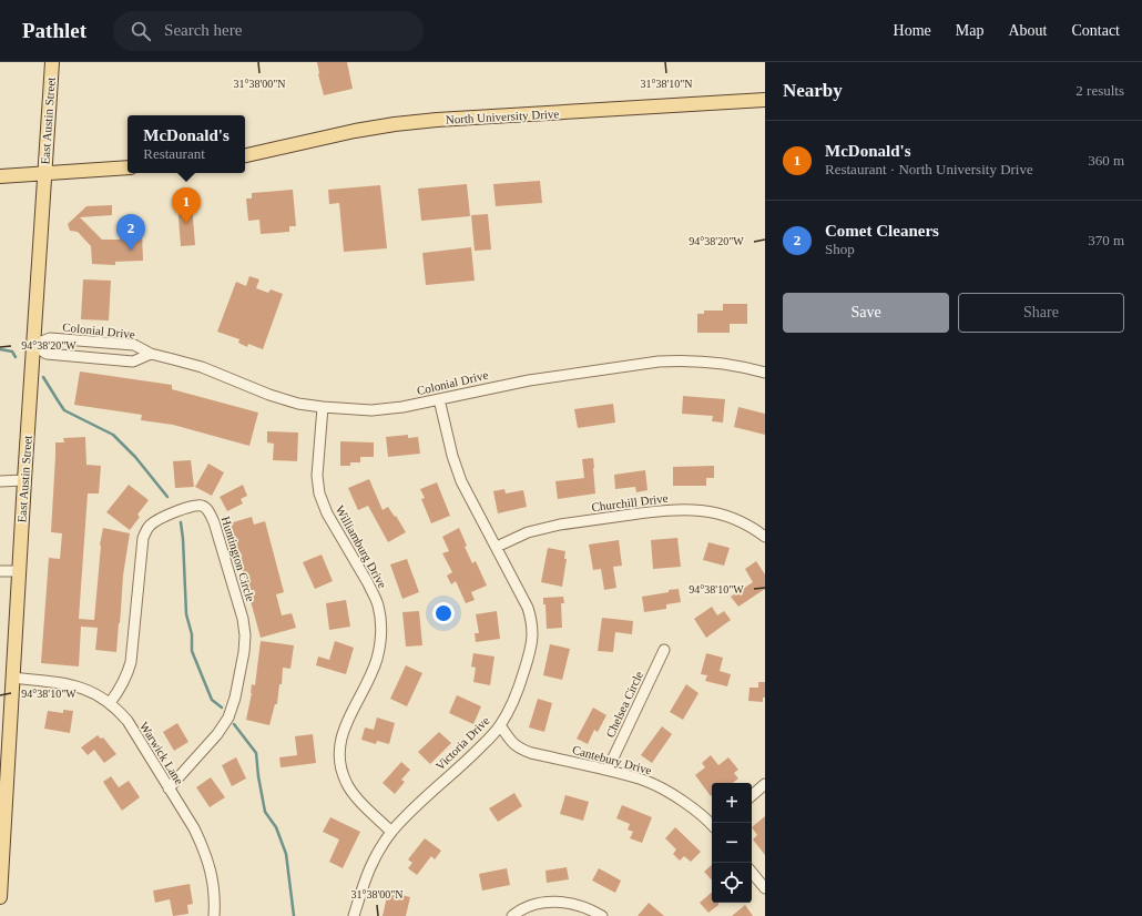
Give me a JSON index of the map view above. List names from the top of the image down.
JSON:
{
  "streets": {
    "main road": ["North University Drive", "East Austin Street"],
    "street": [
      "Colonial Drive",
      "Churchill Drive",
      "Williamburg Drive",
      "Huntington Circle",
      "Chelsea Circle",
      "Victoria Drive",
      "Warwick Lane",
      "Cantebury Drive"
    ]
  },
  "crossings": [
    ["East Austin Street", "Colonial Drive"],
    ["East Austin Street", "Warwick Lane"],
    ["Colonial Drive", "Williamburg Drive"],
    ["Colonial Drive", "Victoria Drive"],
    ["Churchill Drive", "Victoria Drive"],
    ["Williamburg Drive", "Victoria Drive"],
    ["Huntington Circle", "Warwick Lane"],
    ["Chelsea Circle", "Cantebury Drive"],
    ["Victoria Drive", "Cantebury Drive"]
  ],
  "page": {
    "header": "Pathlet",
    "search": "Search here",
    "nav": [
      "Home",
      "Map",
      "About",
      "Contact"
    ],
    "heading": ["Nearby", "2 results"],
    "popup": ["McDonald's", "Restaurant"],
    "list": [
      {
        "mark": "1",
        "name": "McDonald's",
        "note": "Restaurant · North University Drive",
        "value": "360 m"
      },
      {
        "mark": "2",
        "name": "Comet Cleaners",
        "note": "Shop",
        "value": "370 m"
      }
    ],
    "pins": ["1", "2"],
    "buttons": ["Save", "Share"],
    "map_buttons": ["+", "−"]
  },
  "coordinates": [
    "31°38'00\"N",
    "31°38'10\"N",
    "94°38'20\"W",
    "94°38'10\"W"
  ]
}
